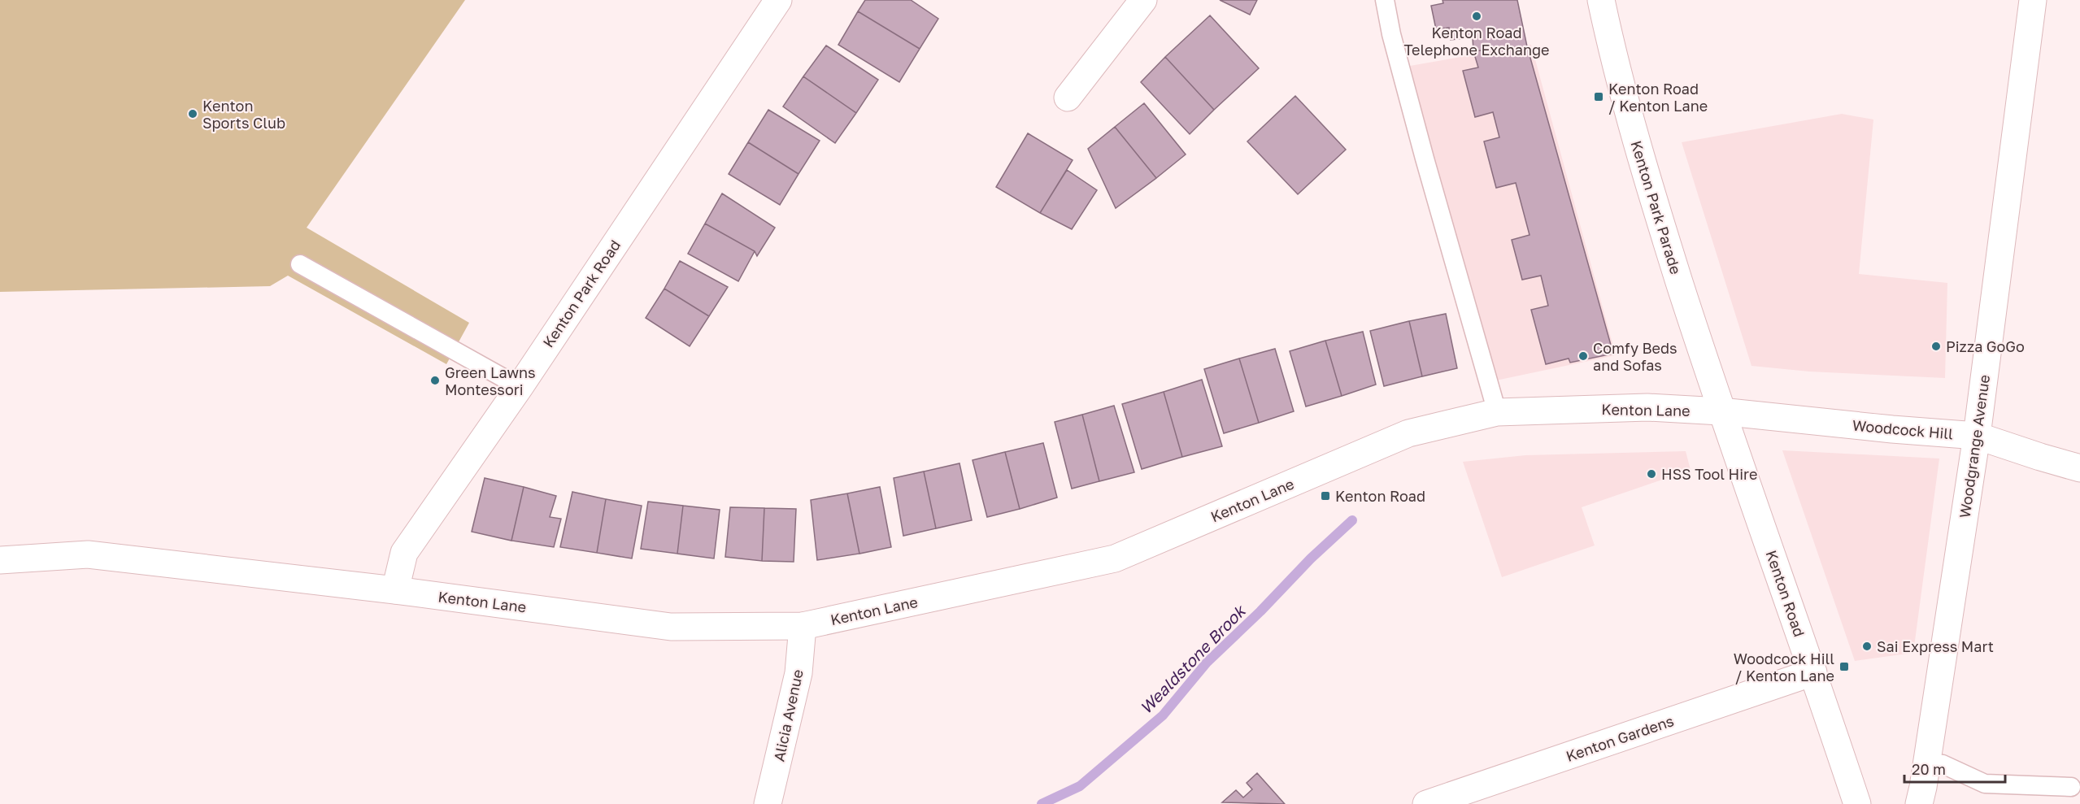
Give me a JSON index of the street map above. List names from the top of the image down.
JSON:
{
  "streets": {
    "street": [
      "Kenton Park Parade",
      "Kenton Park Road",
      "Kenton Lane",
      "Woodcock Hill",
      "Woodgrange Avenue",
      "Kenton Road",
      "Alicia Avenue",
      "Kenton Gardens"
    ]
  },
  "crossings": [
    ["Kenton Park Parade", "Kenton Lane"],
    ["Kenton Park Parade", "Woodcock Hill"],
    ["Kenton Park Parade", "Kenton Road"],
    ["Kenton Park Road", "Kenton Lane"],
    ["Kenton Lane", "Woodcock Hill"],
    ["Kenton Lane", "Kenton Road"],
    ["Kenton Lane", "Alicia Avenue"],
    ["Woodcock Hill", "Woodgrange Avenue"],
    ["Woodcock Hill", "Kenton Road"],
    ["Kenton Road", "Kenton Gardens"]
  ],
  "water": ["Wealdstone Brook"],
  "places": {
    "other": [
      "Kenton Road Telephone Exchange",
      "Kenton Sports Club",
      "Pizza GoGo",
      "Comfy Beds and Sofas",
      "Green Lawns Montessori",
      "HSS Tool Hire",
      "Sai Express Mart"
    ],
    "transit": ["Kenton Road / Kenton Lane", "Kenton Road", "Woodcock Hill / Kenton Lane"]
  },
  "scale_bar": "20 m"
}
